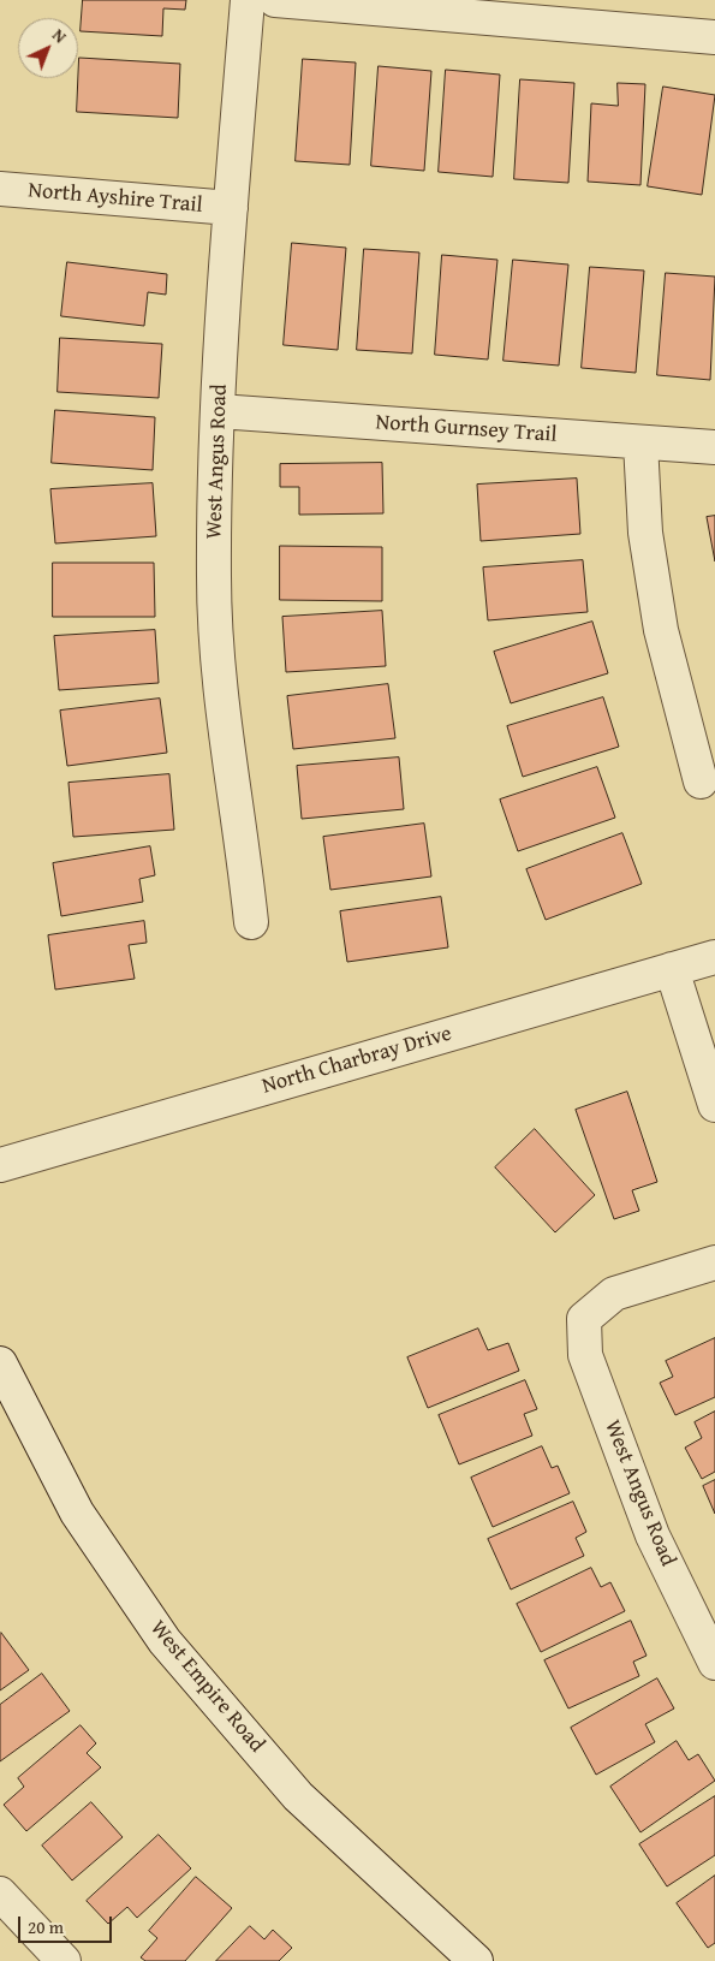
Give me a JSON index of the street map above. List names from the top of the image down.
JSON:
{
  "streets": {
    "street": [
      "North Ayshire Trail",
      "North Gurnsey Trail",
      "West Angus Road",
      "North Charbray Drive",
      "West Empire Road"
    ]
  },
  "crossings": [
    ["North Ayshire Trail", "West Angus Road"],
    ["North Gurnsey Trail", "West Angus Road"]
  ],
  "scale_bar": "20 m",
  "north": "top right"
}
